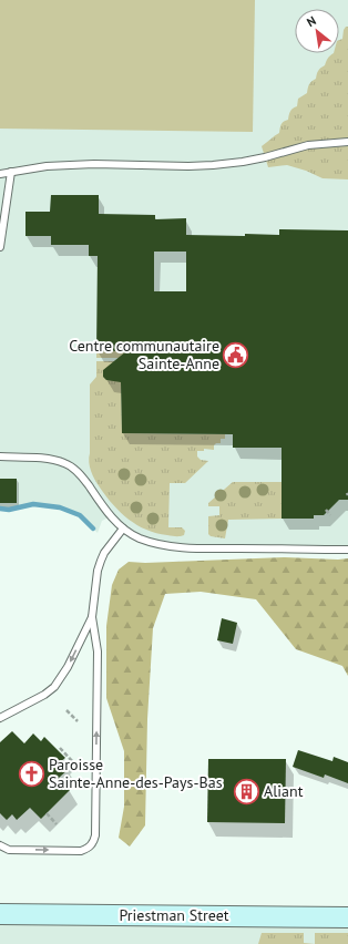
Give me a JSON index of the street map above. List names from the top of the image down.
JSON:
{
  "streets": {
    "street": ["Priestman Street"]
  },
  "places": {
    "public building": ["Centre communautaire Sainte-Anne"],
    "church": ["Paroisse Sainte-Anne-des-Pays-Bas"],
    "building": ["Aliant"]
  },
  "north": "top left"
}
